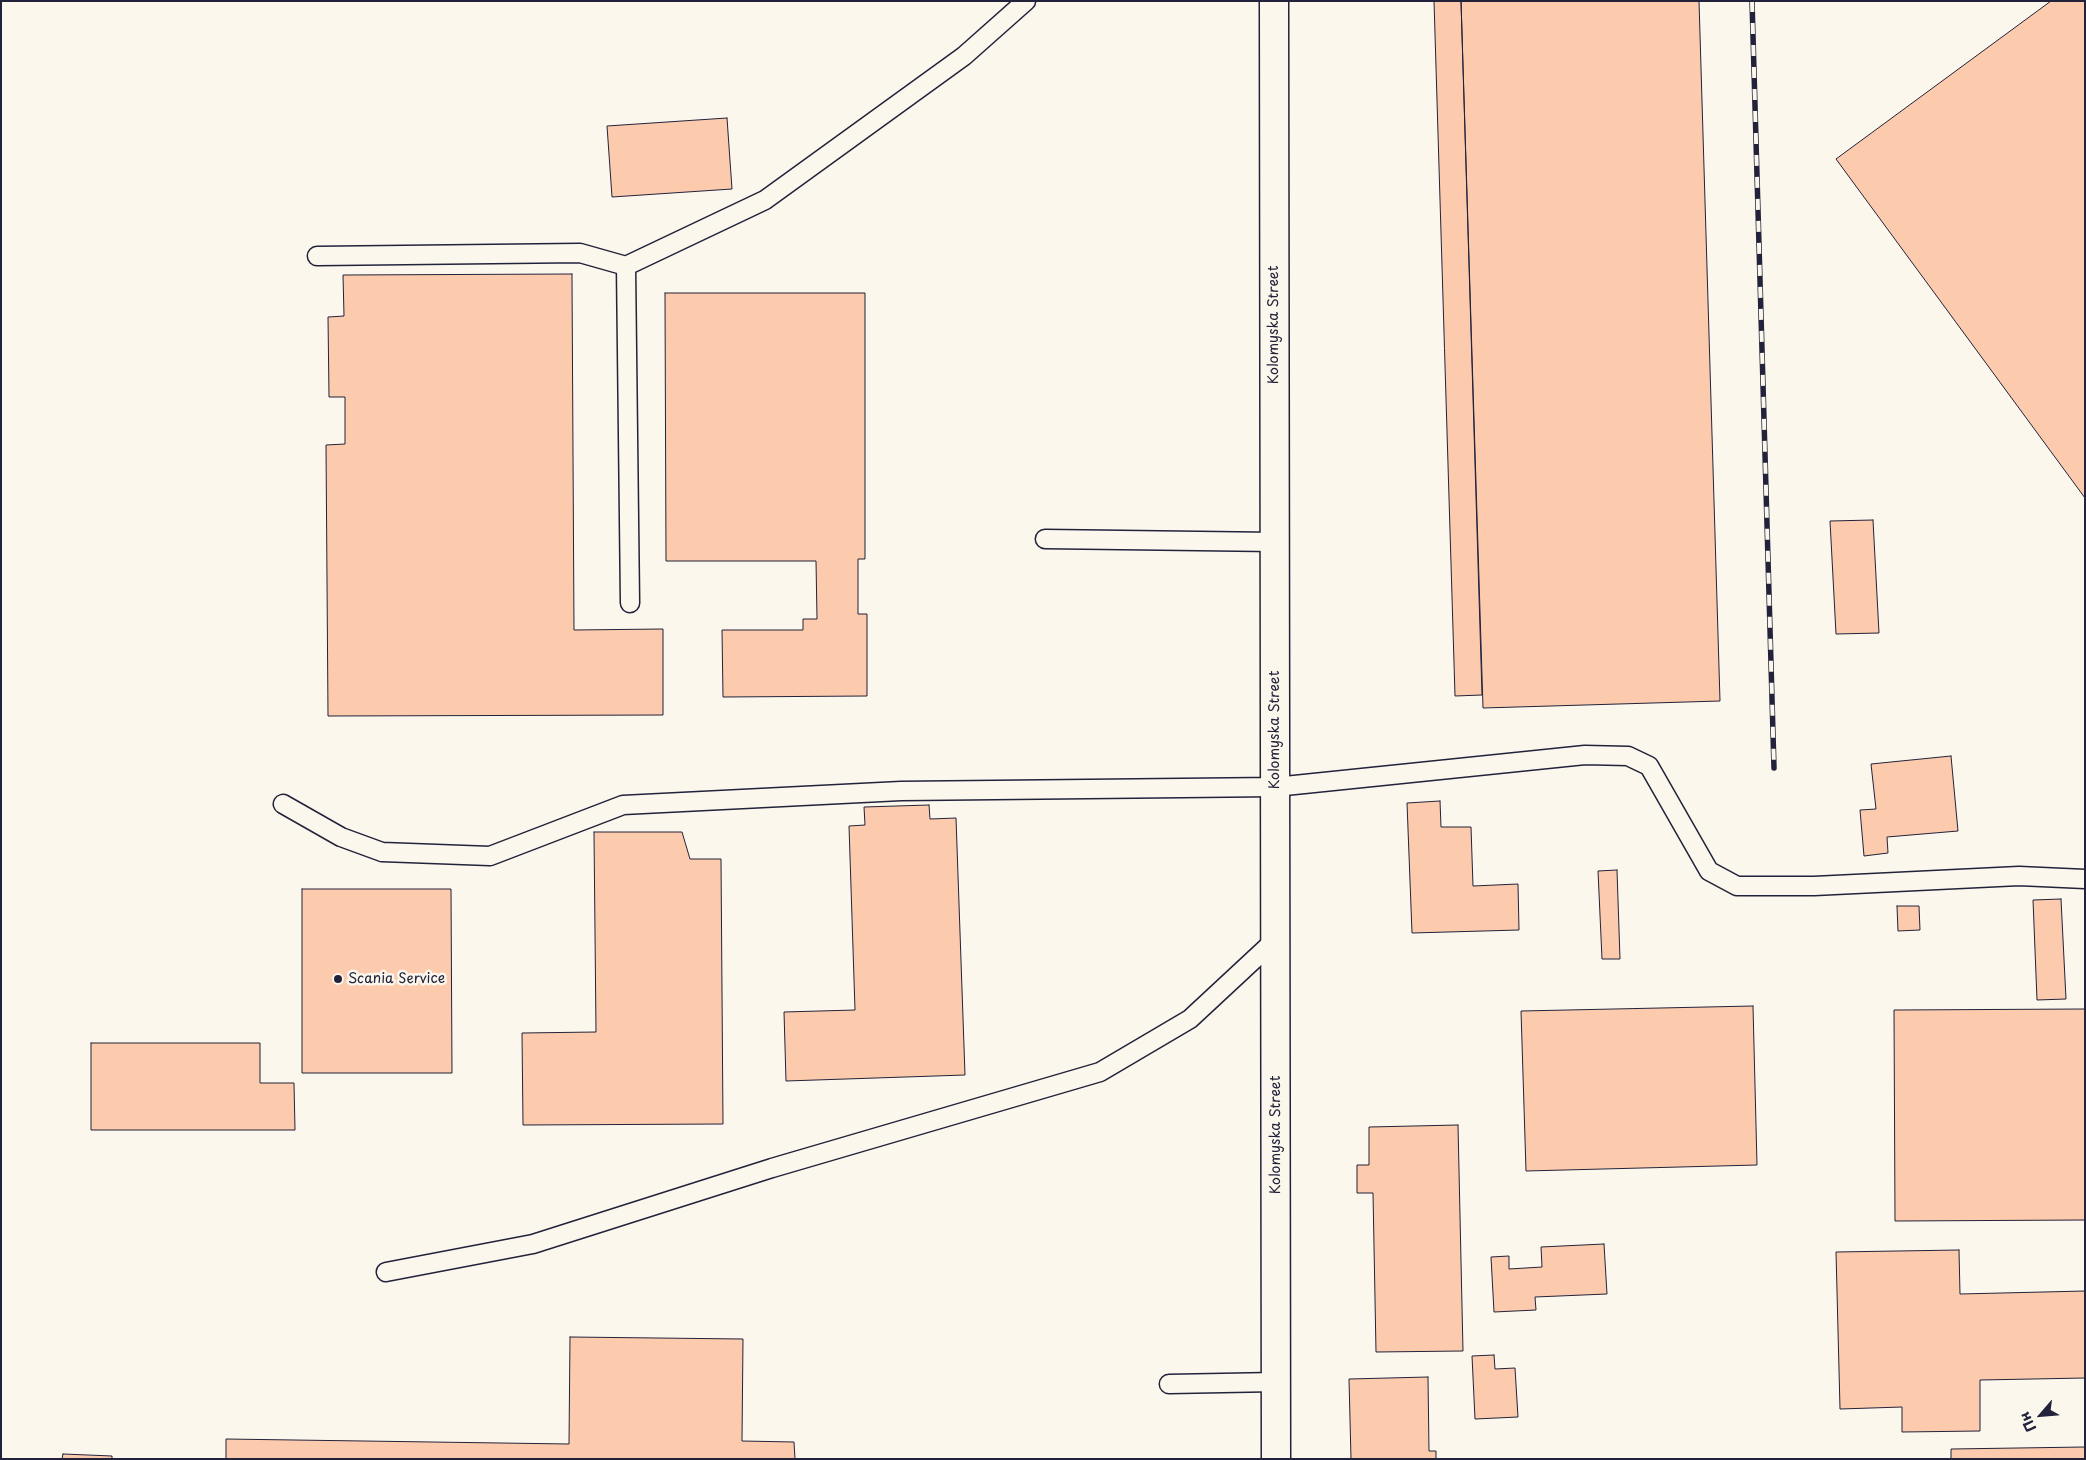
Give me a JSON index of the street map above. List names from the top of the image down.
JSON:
{
  "streets": {
    "street": ["Kolomyska Street"]
  },
  "places": ["Scania Service"],
  "north": "bottom left"
}
